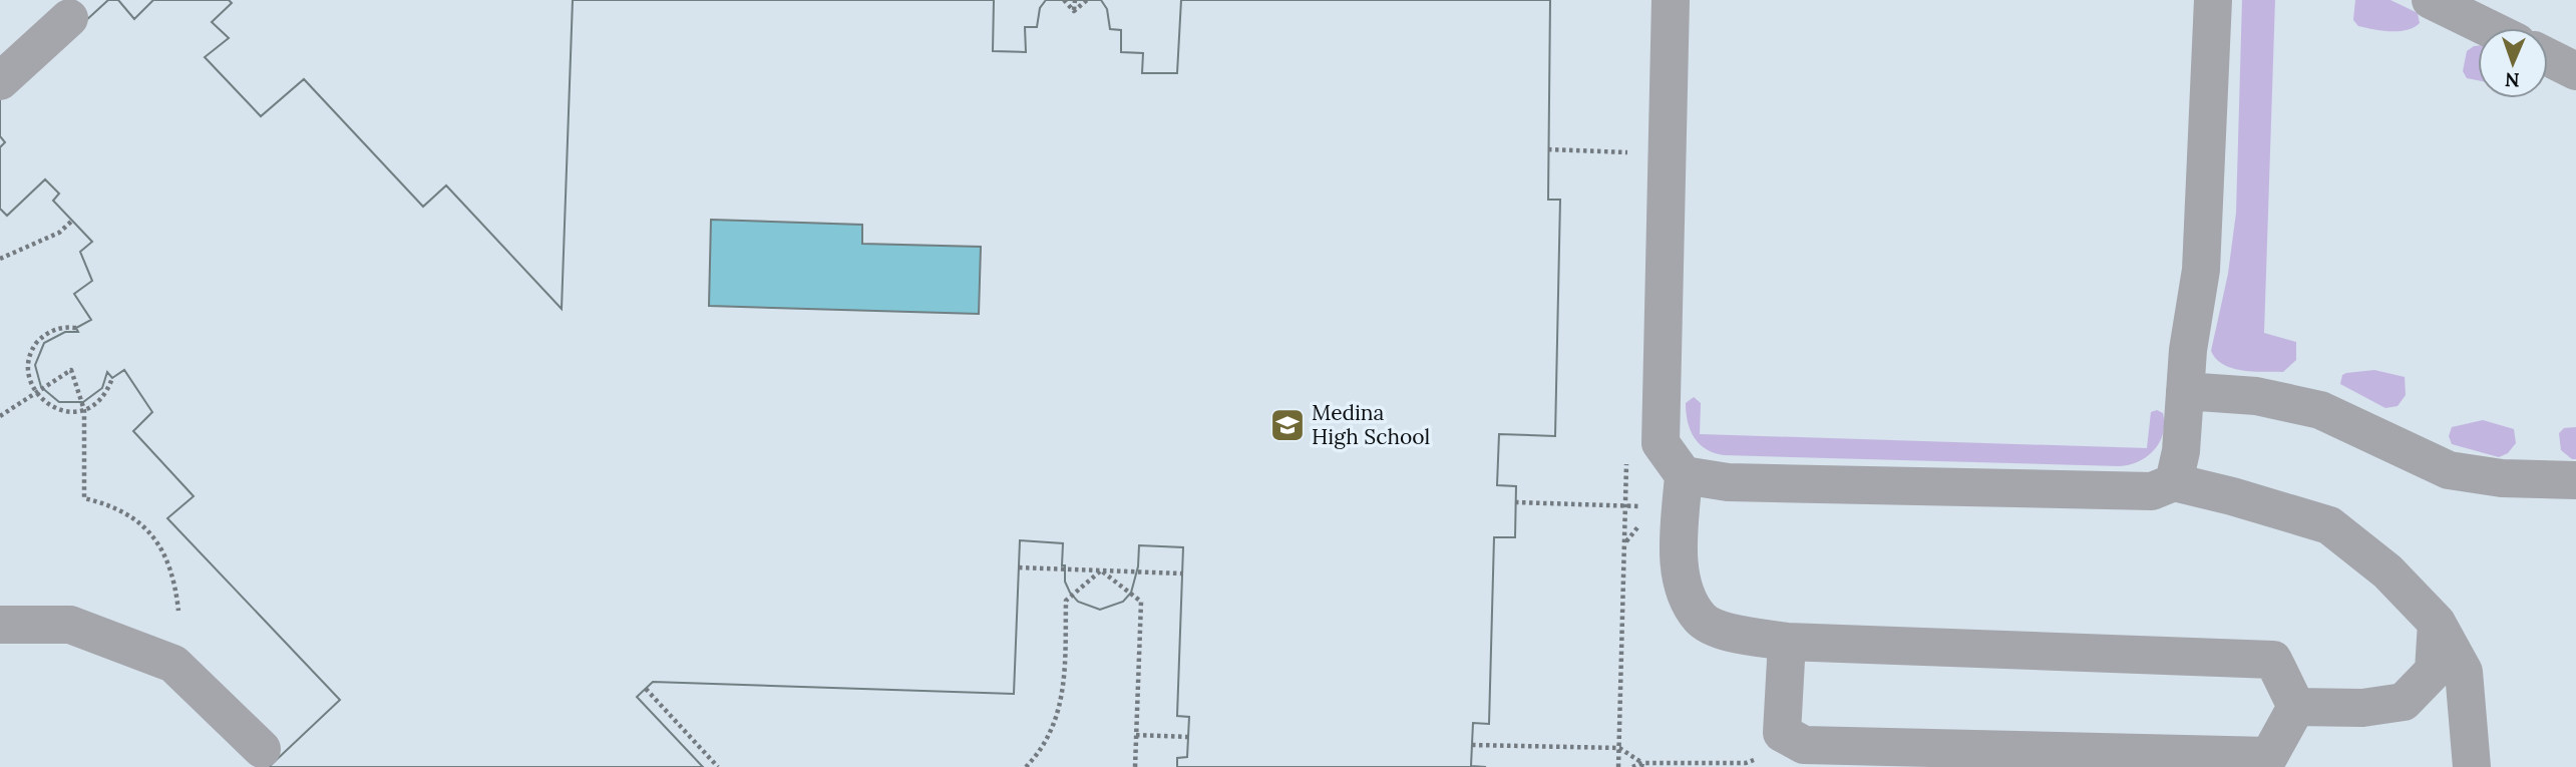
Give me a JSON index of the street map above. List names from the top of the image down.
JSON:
{
  "places": {
    "school or university": ["Medina High School"]
  },
  "north": "bottom"
}
